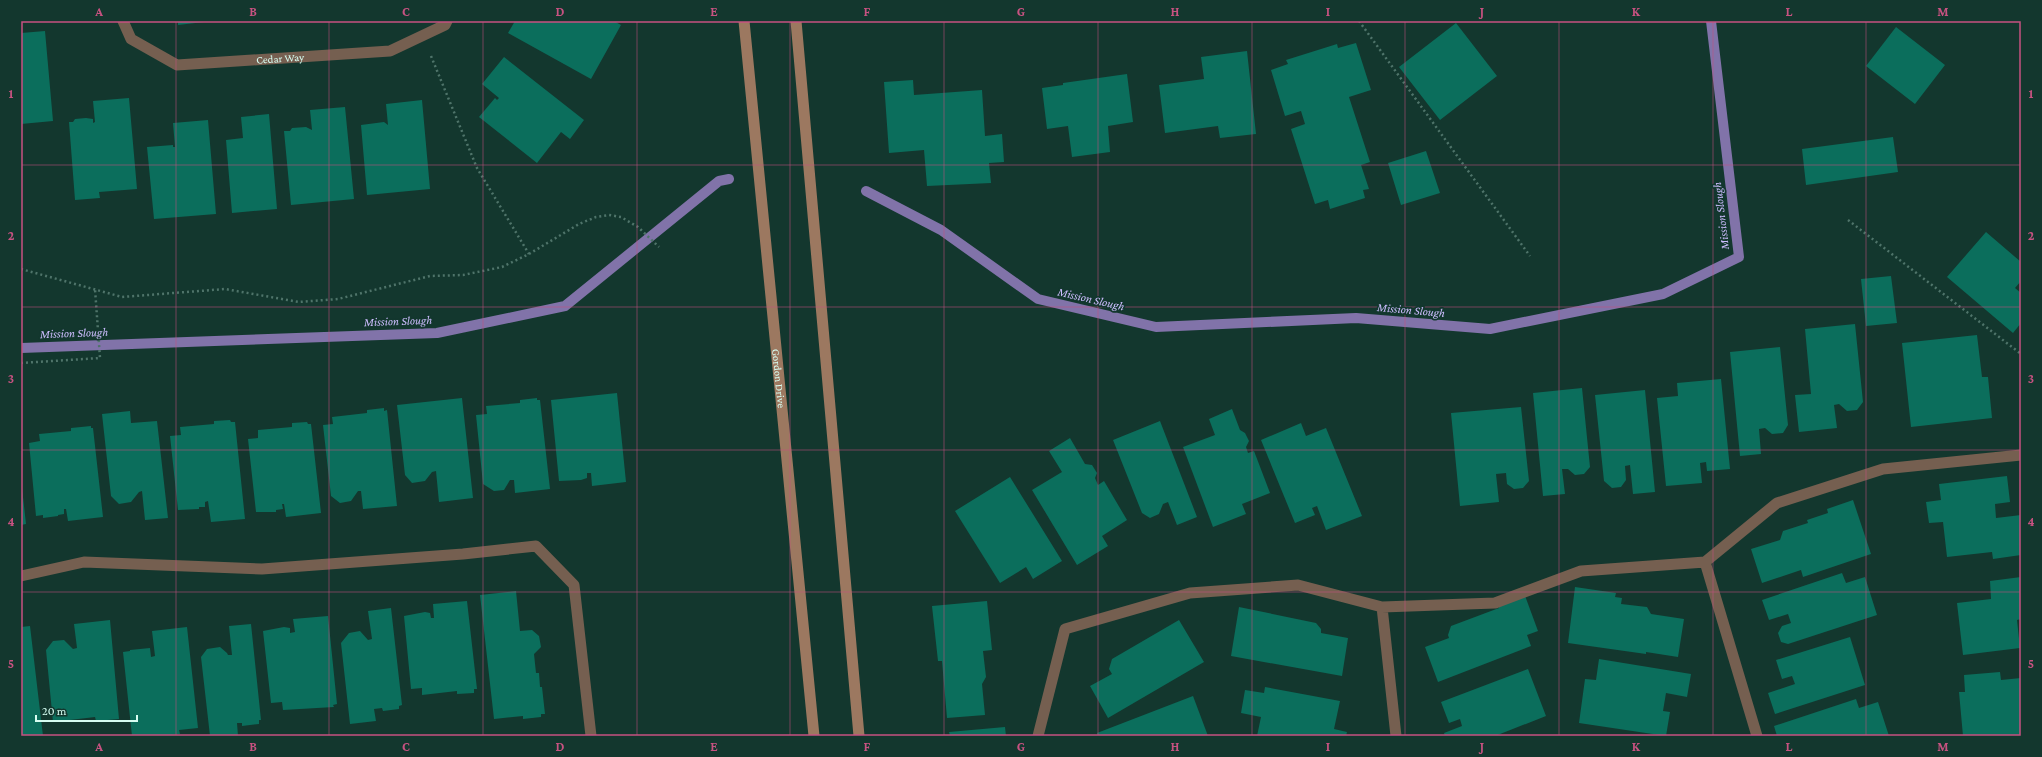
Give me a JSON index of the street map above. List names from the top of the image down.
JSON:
{
  "streets": {
    "main road": ["Gordon Drive"],
    "street": ["Cedar Way"]
  },
  "water": ["Mission Slough"],
  "scale_bar": "20 m",
  "grid": {
    "columns": [
      "A",
      "B",
      "C",
      "D",
      "E",
      "F",
      "G",
      "H",
      "I",
      "J",
      "K",
      "L",
      "M"
    ],
    "rows": [
      "1",
      "2",
      "3",
      "4",
      "5"
    ]
  }
}
